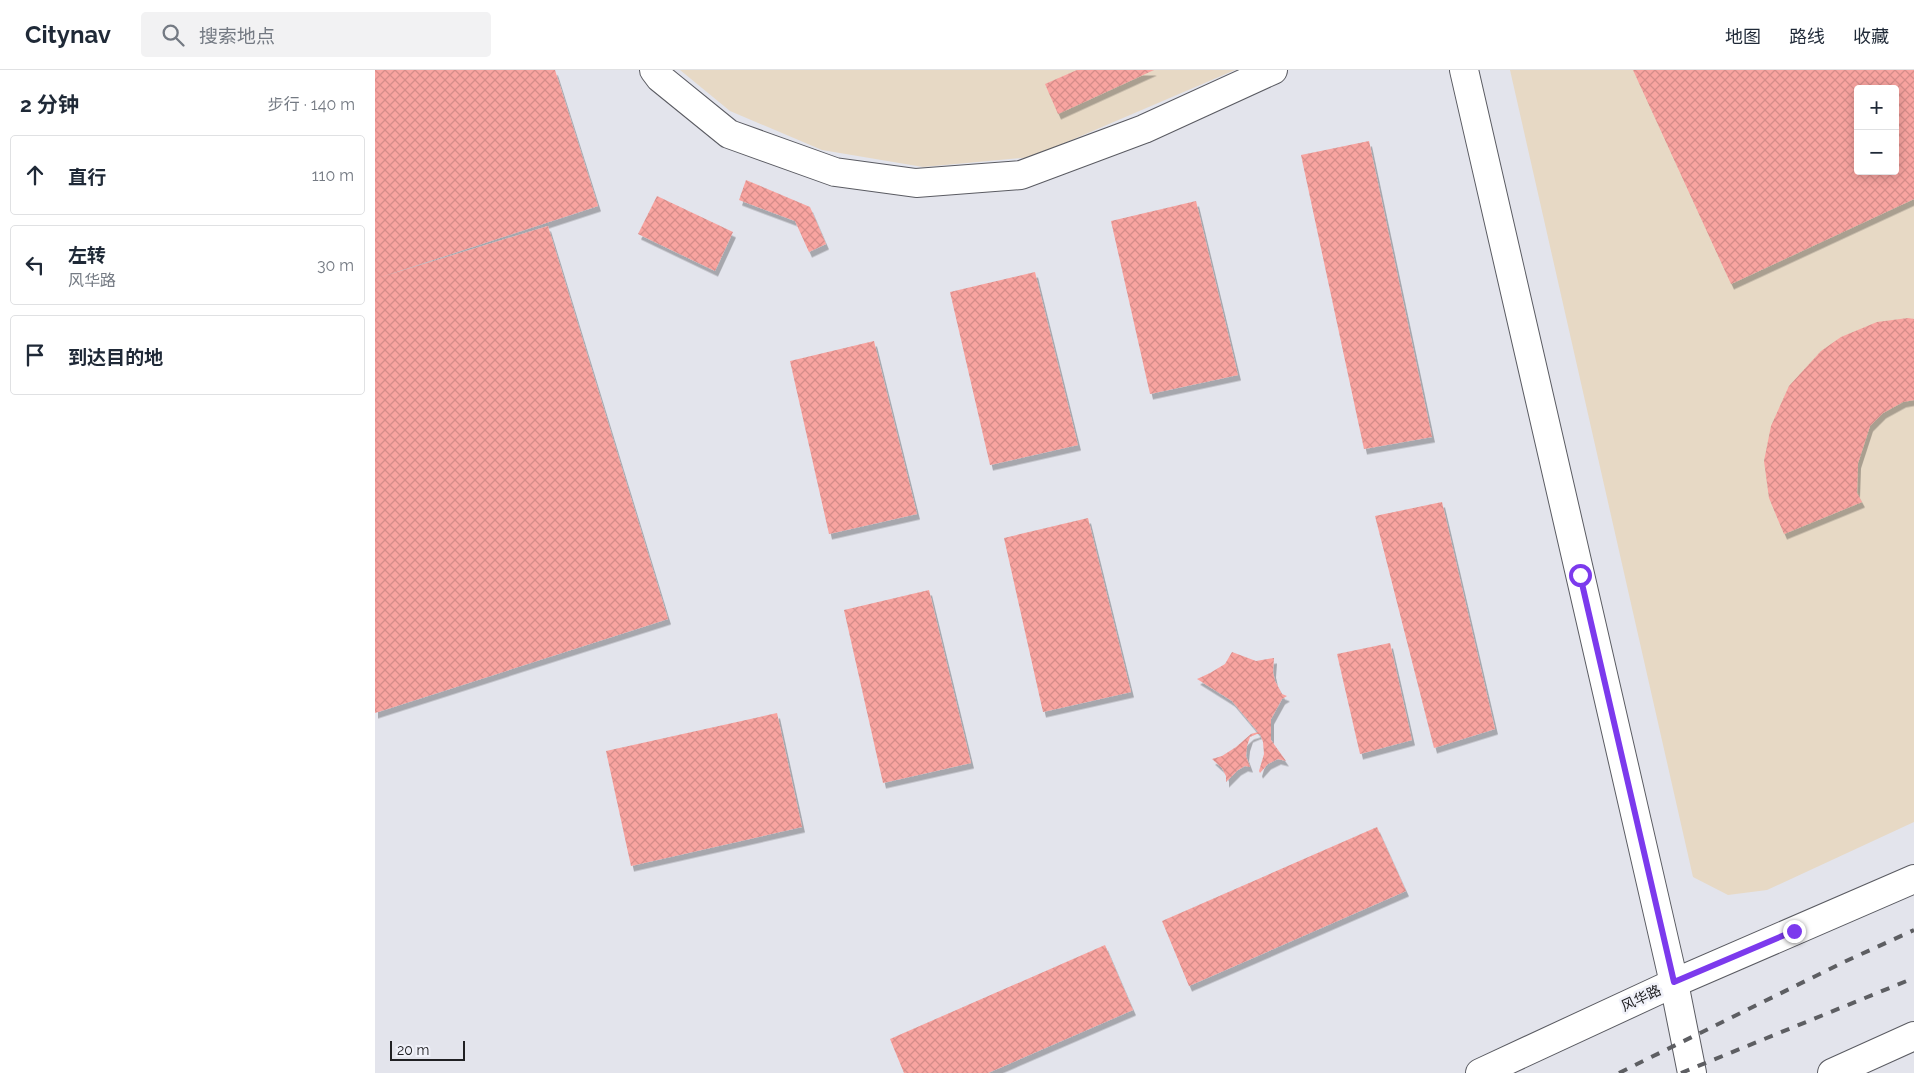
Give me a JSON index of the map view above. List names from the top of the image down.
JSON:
{
  "streets": {
    "main road": ["风华路"]
  },
  "scale_bar": "20 m",
  "page": {
    "header": "Citynav",
    "search": "搜索地点",
    "nav": ["地图", "路线", "收藏"],
    "heading": ["2 分钟", "步行 · 140 m"],
    "map_buttons": ["+", "−"],
    "list": [
      ["直行", "110 m"],
      ["左转", "风华路", "30 m"],
      "到达目的地"
    ],
    "scale": "20 m"
  }
}
